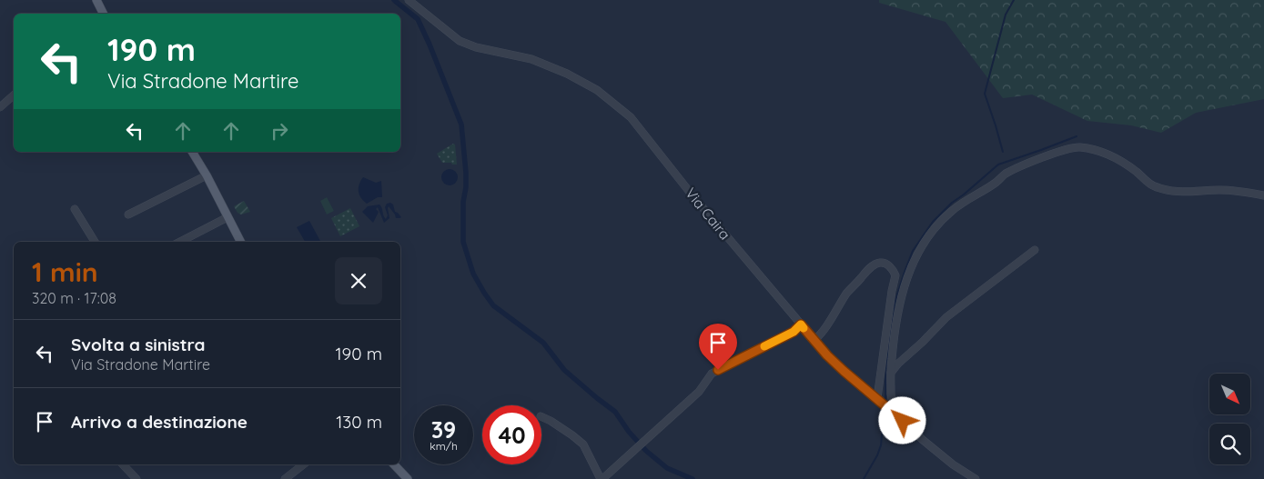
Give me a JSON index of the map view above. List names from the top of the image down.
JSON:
{
  "streets": {
    "street": ["Via Caira"]
  },
  "north": "bottom right",
  "page": {
    "turn": ["190 m", "Via Stradone Martire"],
    "heading": ["1 min", "320 m · 17:08"],
    "list": [
      {
        "name": "Svolta a sinistra",
        "note": "Via Stradone Martire",
        "value": "190 m"
      },
      {
        "name": "Arrivo a destinazione",
        "value": "130 m"
      }
    ],
    "speed": "39 km/h",
    "limit": "40"
  }
}
